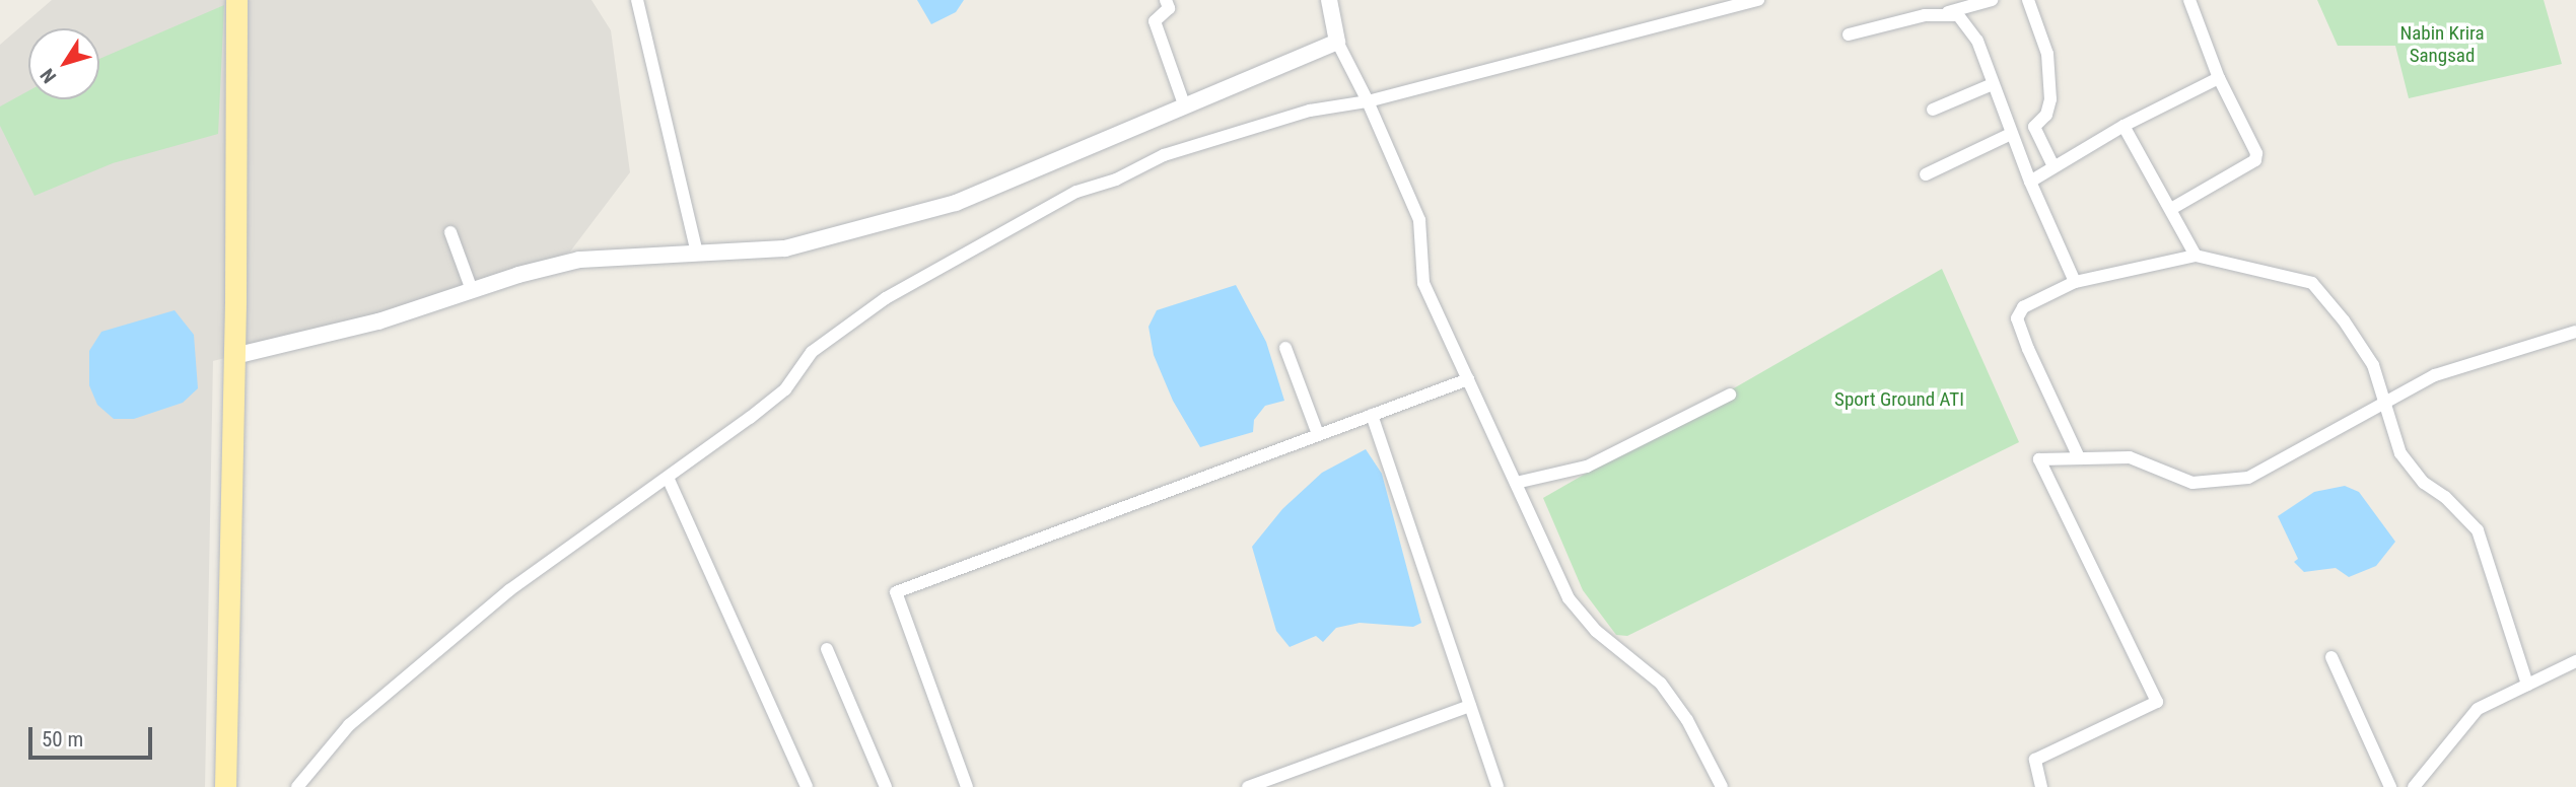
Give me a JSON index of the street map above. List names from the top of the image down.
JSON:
{
  "parks": ["Nabin Krira Sangsad", "Sport Ground ATI"],
  "scale_bar": "50 m",
  "north": "bottom left"
}
